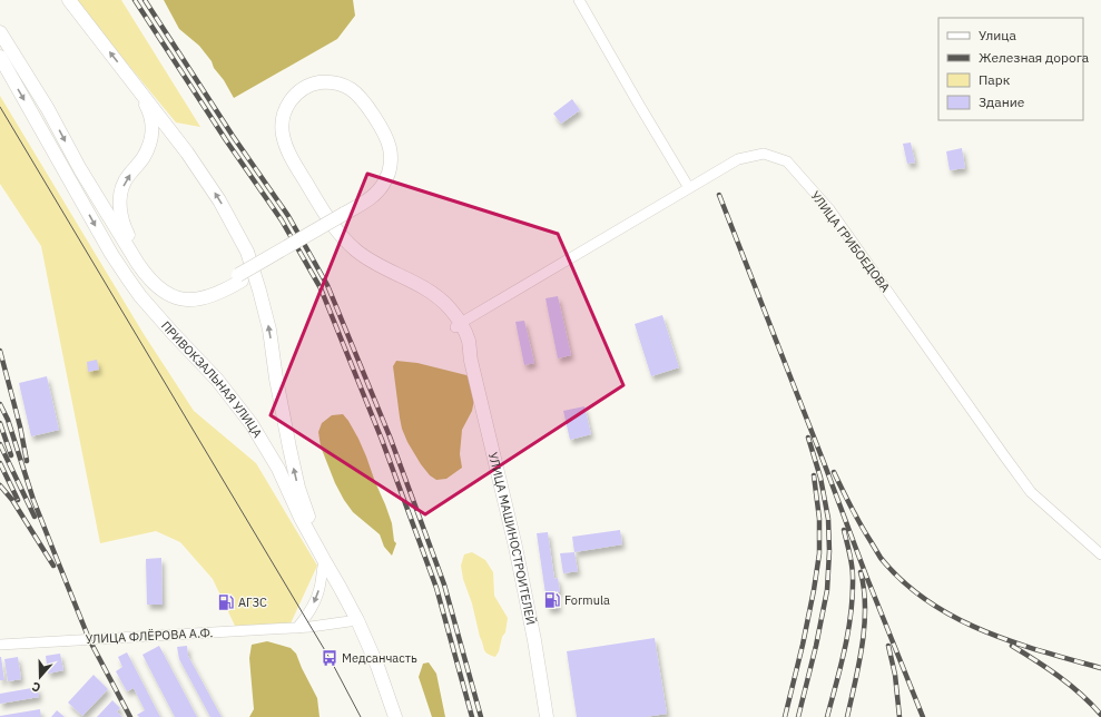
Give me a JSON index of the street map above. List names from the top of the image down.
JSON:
{
  "streets": {
    "main road": ["ПРИВОКЗАЛЬНАЯ УЛИЦА", "УЛИЦА МАШИНОСТРОИТЕЛЕЙ"],
    "street": ["УЛИЦА ГРИБОЕДОВА", "УЛИЦА ФЛЁРОВА А.Ф."]
  },
  "crossings": [
    ["УЛИЦА ГРИБОЕДОВА", "УЛИЦА МАШИНОСТРОИТЕЛЕЙ"],
    ["ПРИВОКЗАЛЬНАЯ УЛИЦА", "УЛИЦА ФЛЁРОВА А.Ф."]
  ],
  "places": {
    "fuel station": ["Formula", "АГЗС"],
    "bus stop": ["Медсанчасть"]
  },
  "legend": [
    "Улица",
    "Железная дорога",
    "Парк",
    "Здание"
  ],
  "north": "bottom"
}
